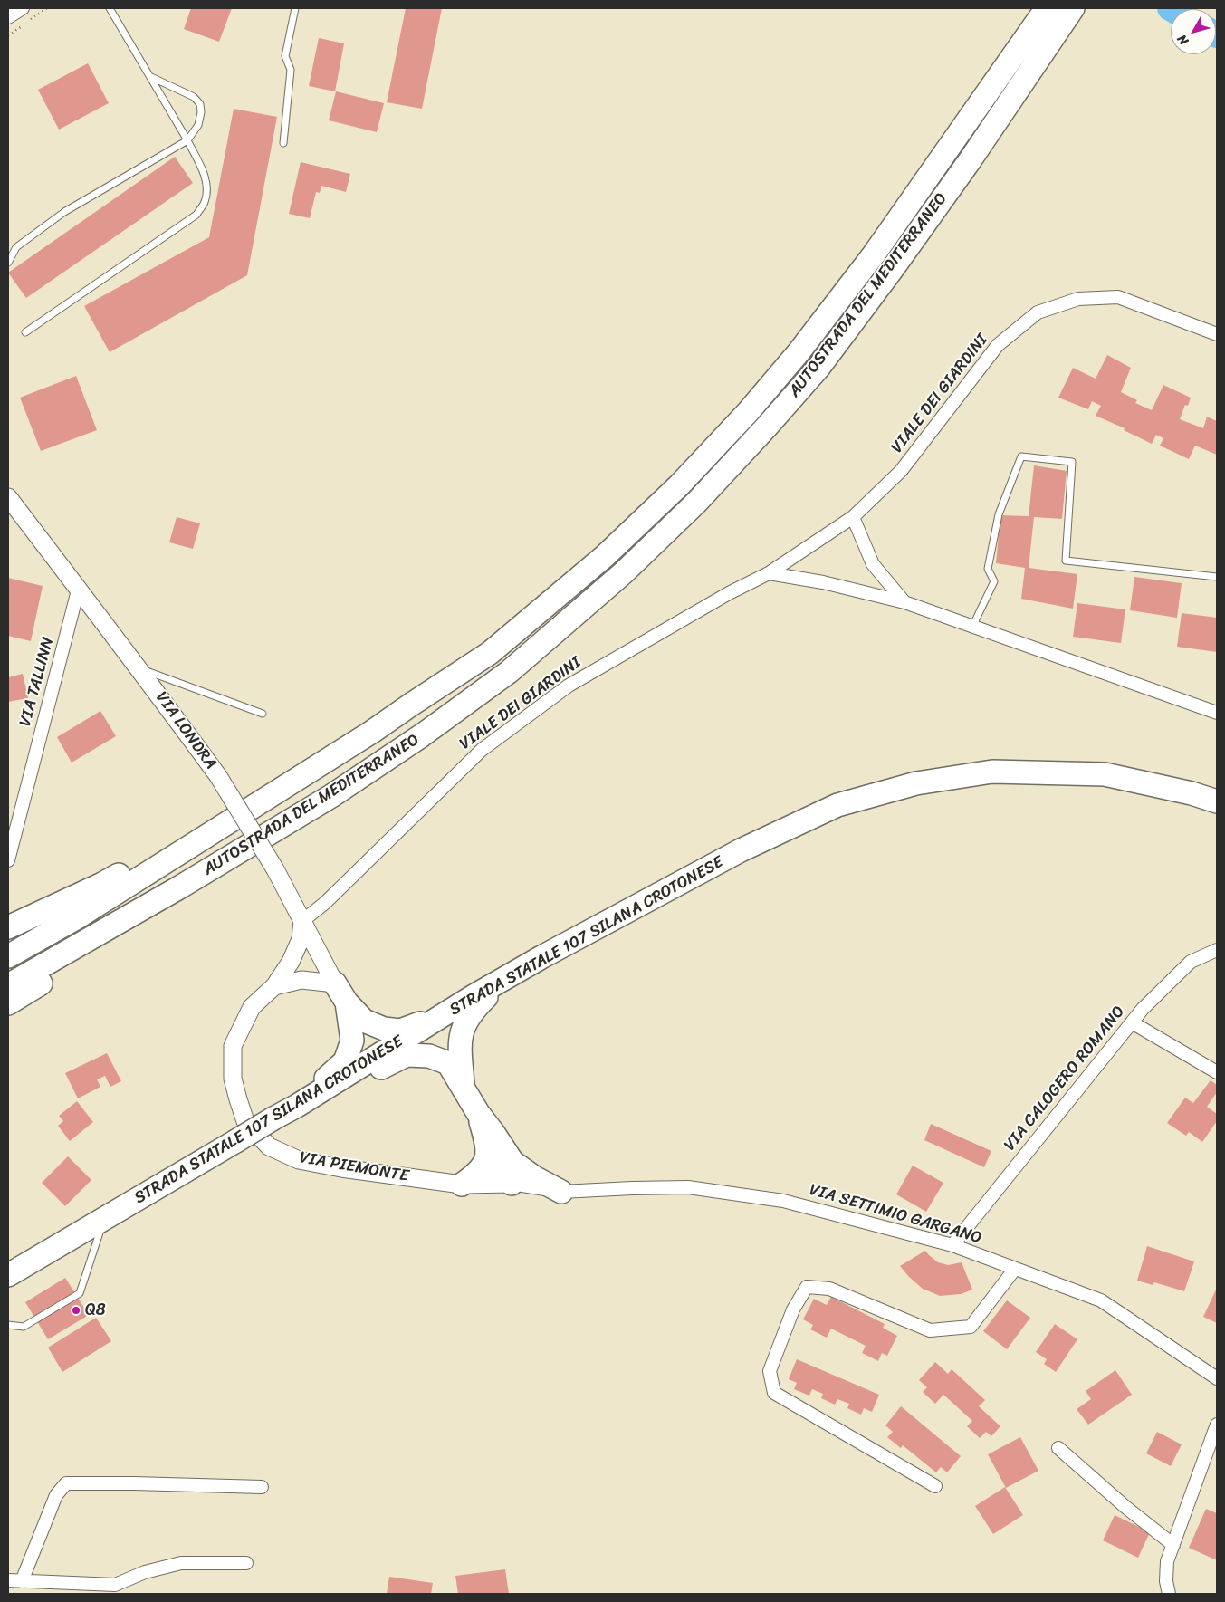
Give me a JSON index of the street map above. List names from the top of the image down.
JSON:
{
  "streets": {
    "highway": ["AUTOSTRADA DEL MEDITERRANEO", "STRADA STATALE 107 SILANA CROTONESE"],
    "street": [
      "VIALE DEI GIARDINI",
      "VIA TALLINN",
      "VIA LONDRA",
      "VIA CALOGERO ROMANO",
      "VIA PIEMONTE",
      "VIA SETTIMIO GARGANO"
    ]
  },
  "crossings": [
    ["VIALE DEI GIARDINI", "VIA LONDRA"],
    ["VIALE DEI GIARDINI", "VIA PIEMONTE"],
    ["VIA TALLINN", "VIA LONDRA"],
    ["VIA LONDRA", "VIA PIEMONTE"],
    ["VIA CALOGERO ROMANO", "VIA SETTIMIO GARGANO"],
    ["VIA PIEMONTE", "VIA SETTIMIO GARGANO"]
  ],
  "places": ["Q8"],
  "north": "bottom left"
}
